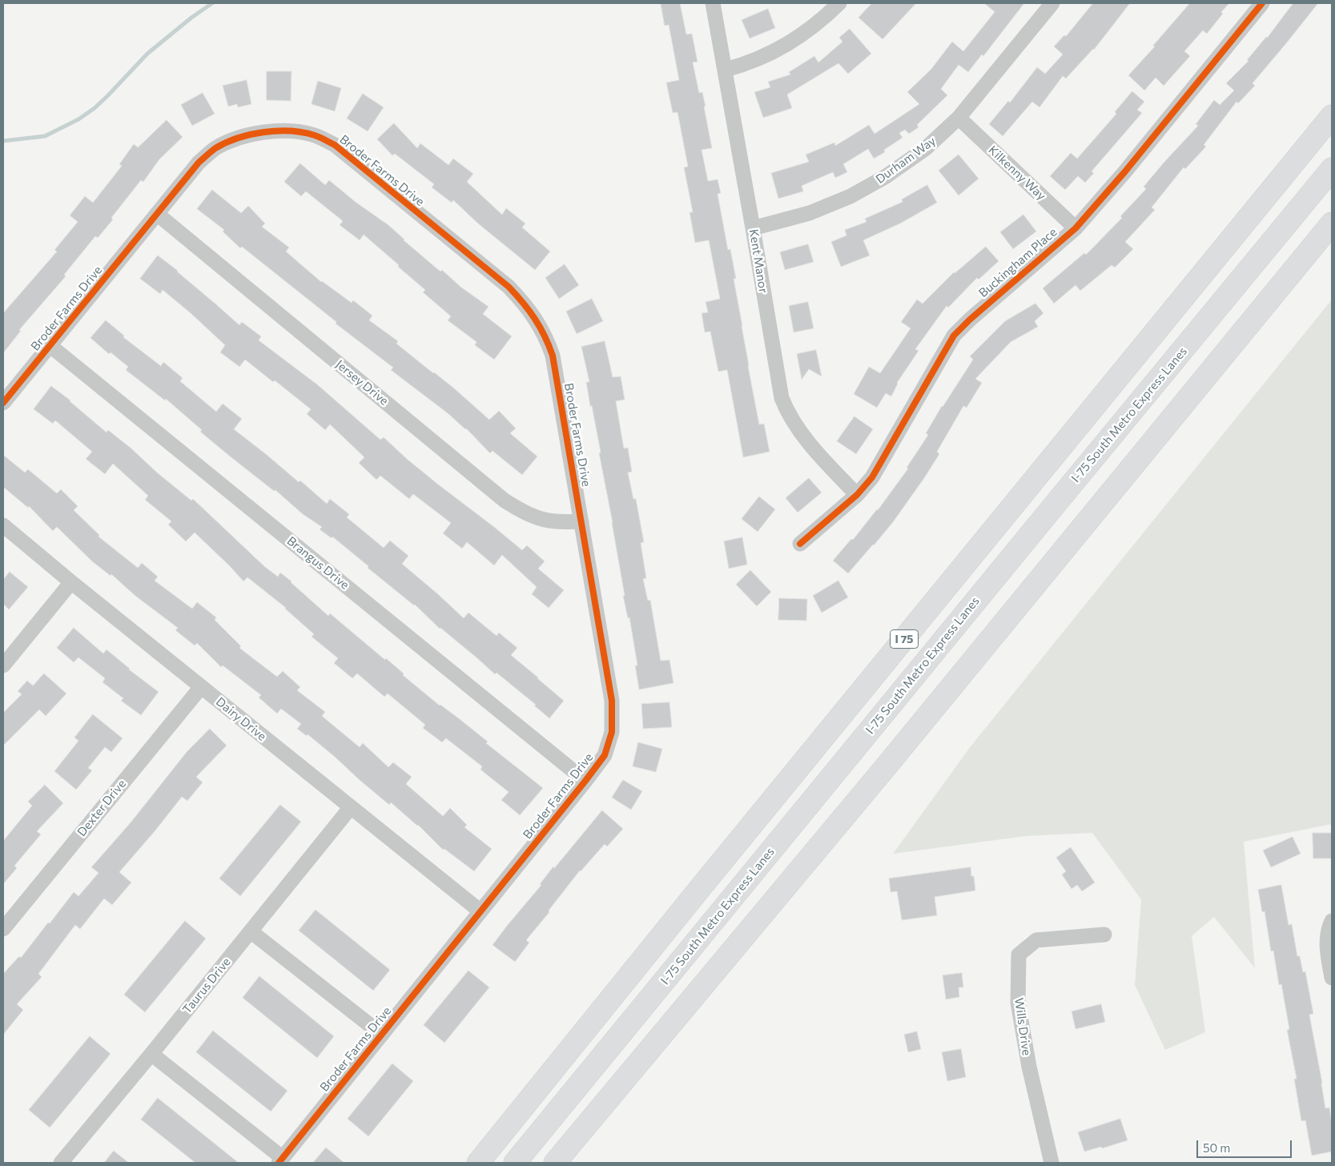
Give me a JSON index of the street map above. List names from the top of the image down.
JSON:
{
  "streets": {
    "highway": ["I-75 South Metro Express Lanes", "I 75"],
    "street": [
      "Durham Way",
      "Broder Farms Drive",
      "Kilkenny Way",
      "Kent Manor",
      "Buckingham Place",
      "Jersey Drive",
      "Brangus Drive",
      "Dairy Drive",
      "Dexter Drive",
      "Taurus Drive",
      "Wills Drive"
    ]
  },
  "crossings": [
    ["Durham Way", "Kilkenny Way"],
    ["Durham Way", "Kent Manor"],
    ["Broder Farms Drive", "Jersey Drive"],
    ["Broder Farms Drive", "Brangus Drive"],
    ["Broder Farms Drive", "Dairy Drive"],
    ["Kilkenny Way", "Buckingham Place"],
    ["Kent Manor", "Buckingham Place"],
    ["Dairy Drive", "Dexter Drive"],
    ["Dairy Drive", "Taurus Drive"]
  ],
  "scale_bar": "50 m"
}
